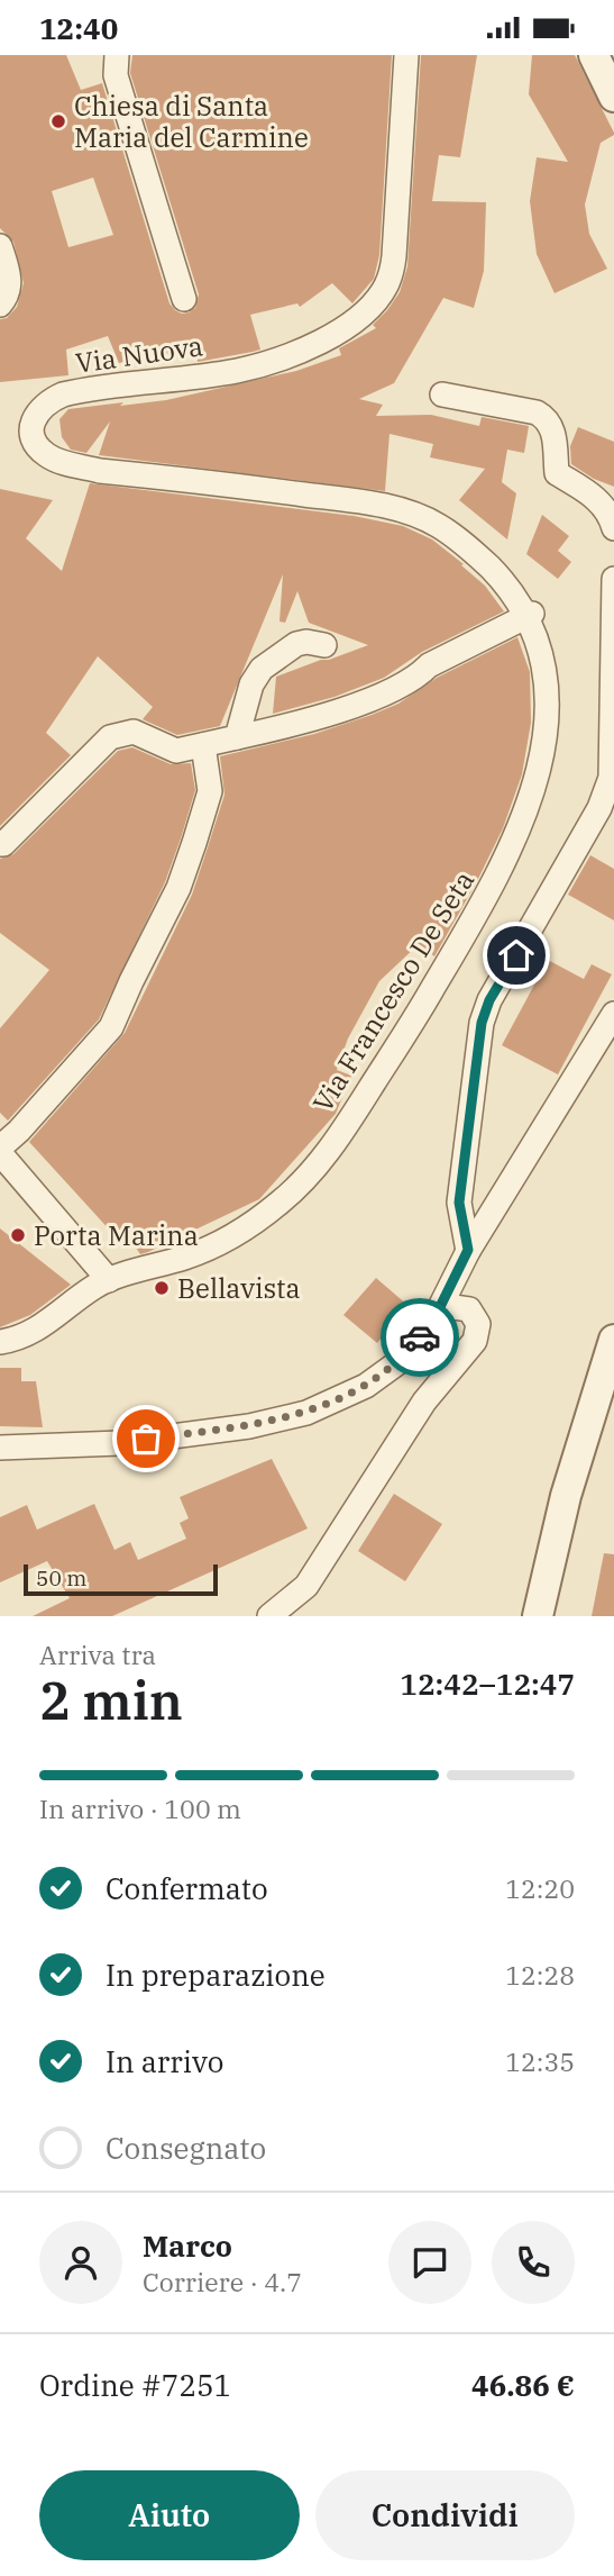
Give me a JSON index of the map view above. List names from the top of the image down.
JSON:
{
  "streets": {
    "street": ["Via Nuova", "Via Francesco De Seta"]
  },
  "crossings": [
    ["Via Nuova", "Via Francesco De Seta"]
  ],
  "places": ["Chiesa di Santa Maria del Carmine", "Porta Marina", "Bellavista"],
  "scale_bar": "50 m",
  "page": {
    "status": "12:40",
    "scale": "50 m",
    "heading": ["2 min", "Arriva tra", "12:42–12:47"],
    "panel": [
      "Marco",
      "Corriere · 4.7",
      "Ordine #7251",
      "46.86 €"
    ],
    "bar": "In arrivo · 100 m",
    "list": [
      ["Confermato", "12:20"],
      ["In preparazione", "12:28"],
      ["In arrivo", "12:35"],
      "Consegnato"
    ],
    "buttons": ["Aiuto", "Condividi"]
  }
}
